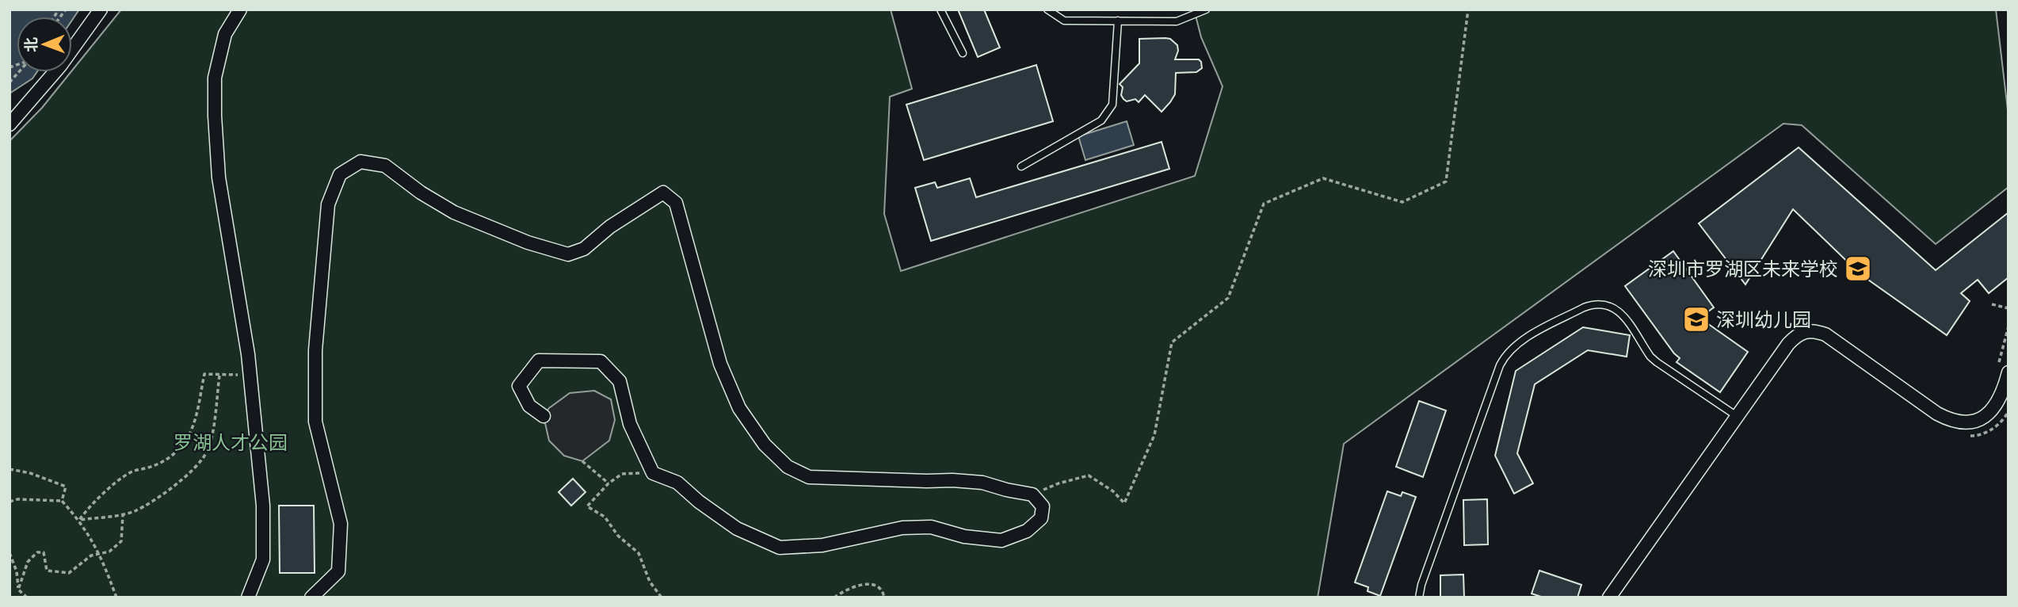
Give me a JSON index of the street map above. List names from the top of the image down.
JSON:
{
  "parks": ["罗湖人才公园"],
  "places": {
    "school or university": ["深圳市罗湖区未来学校", "深圳幼儿园"]
  },
  "north": "left"
}
